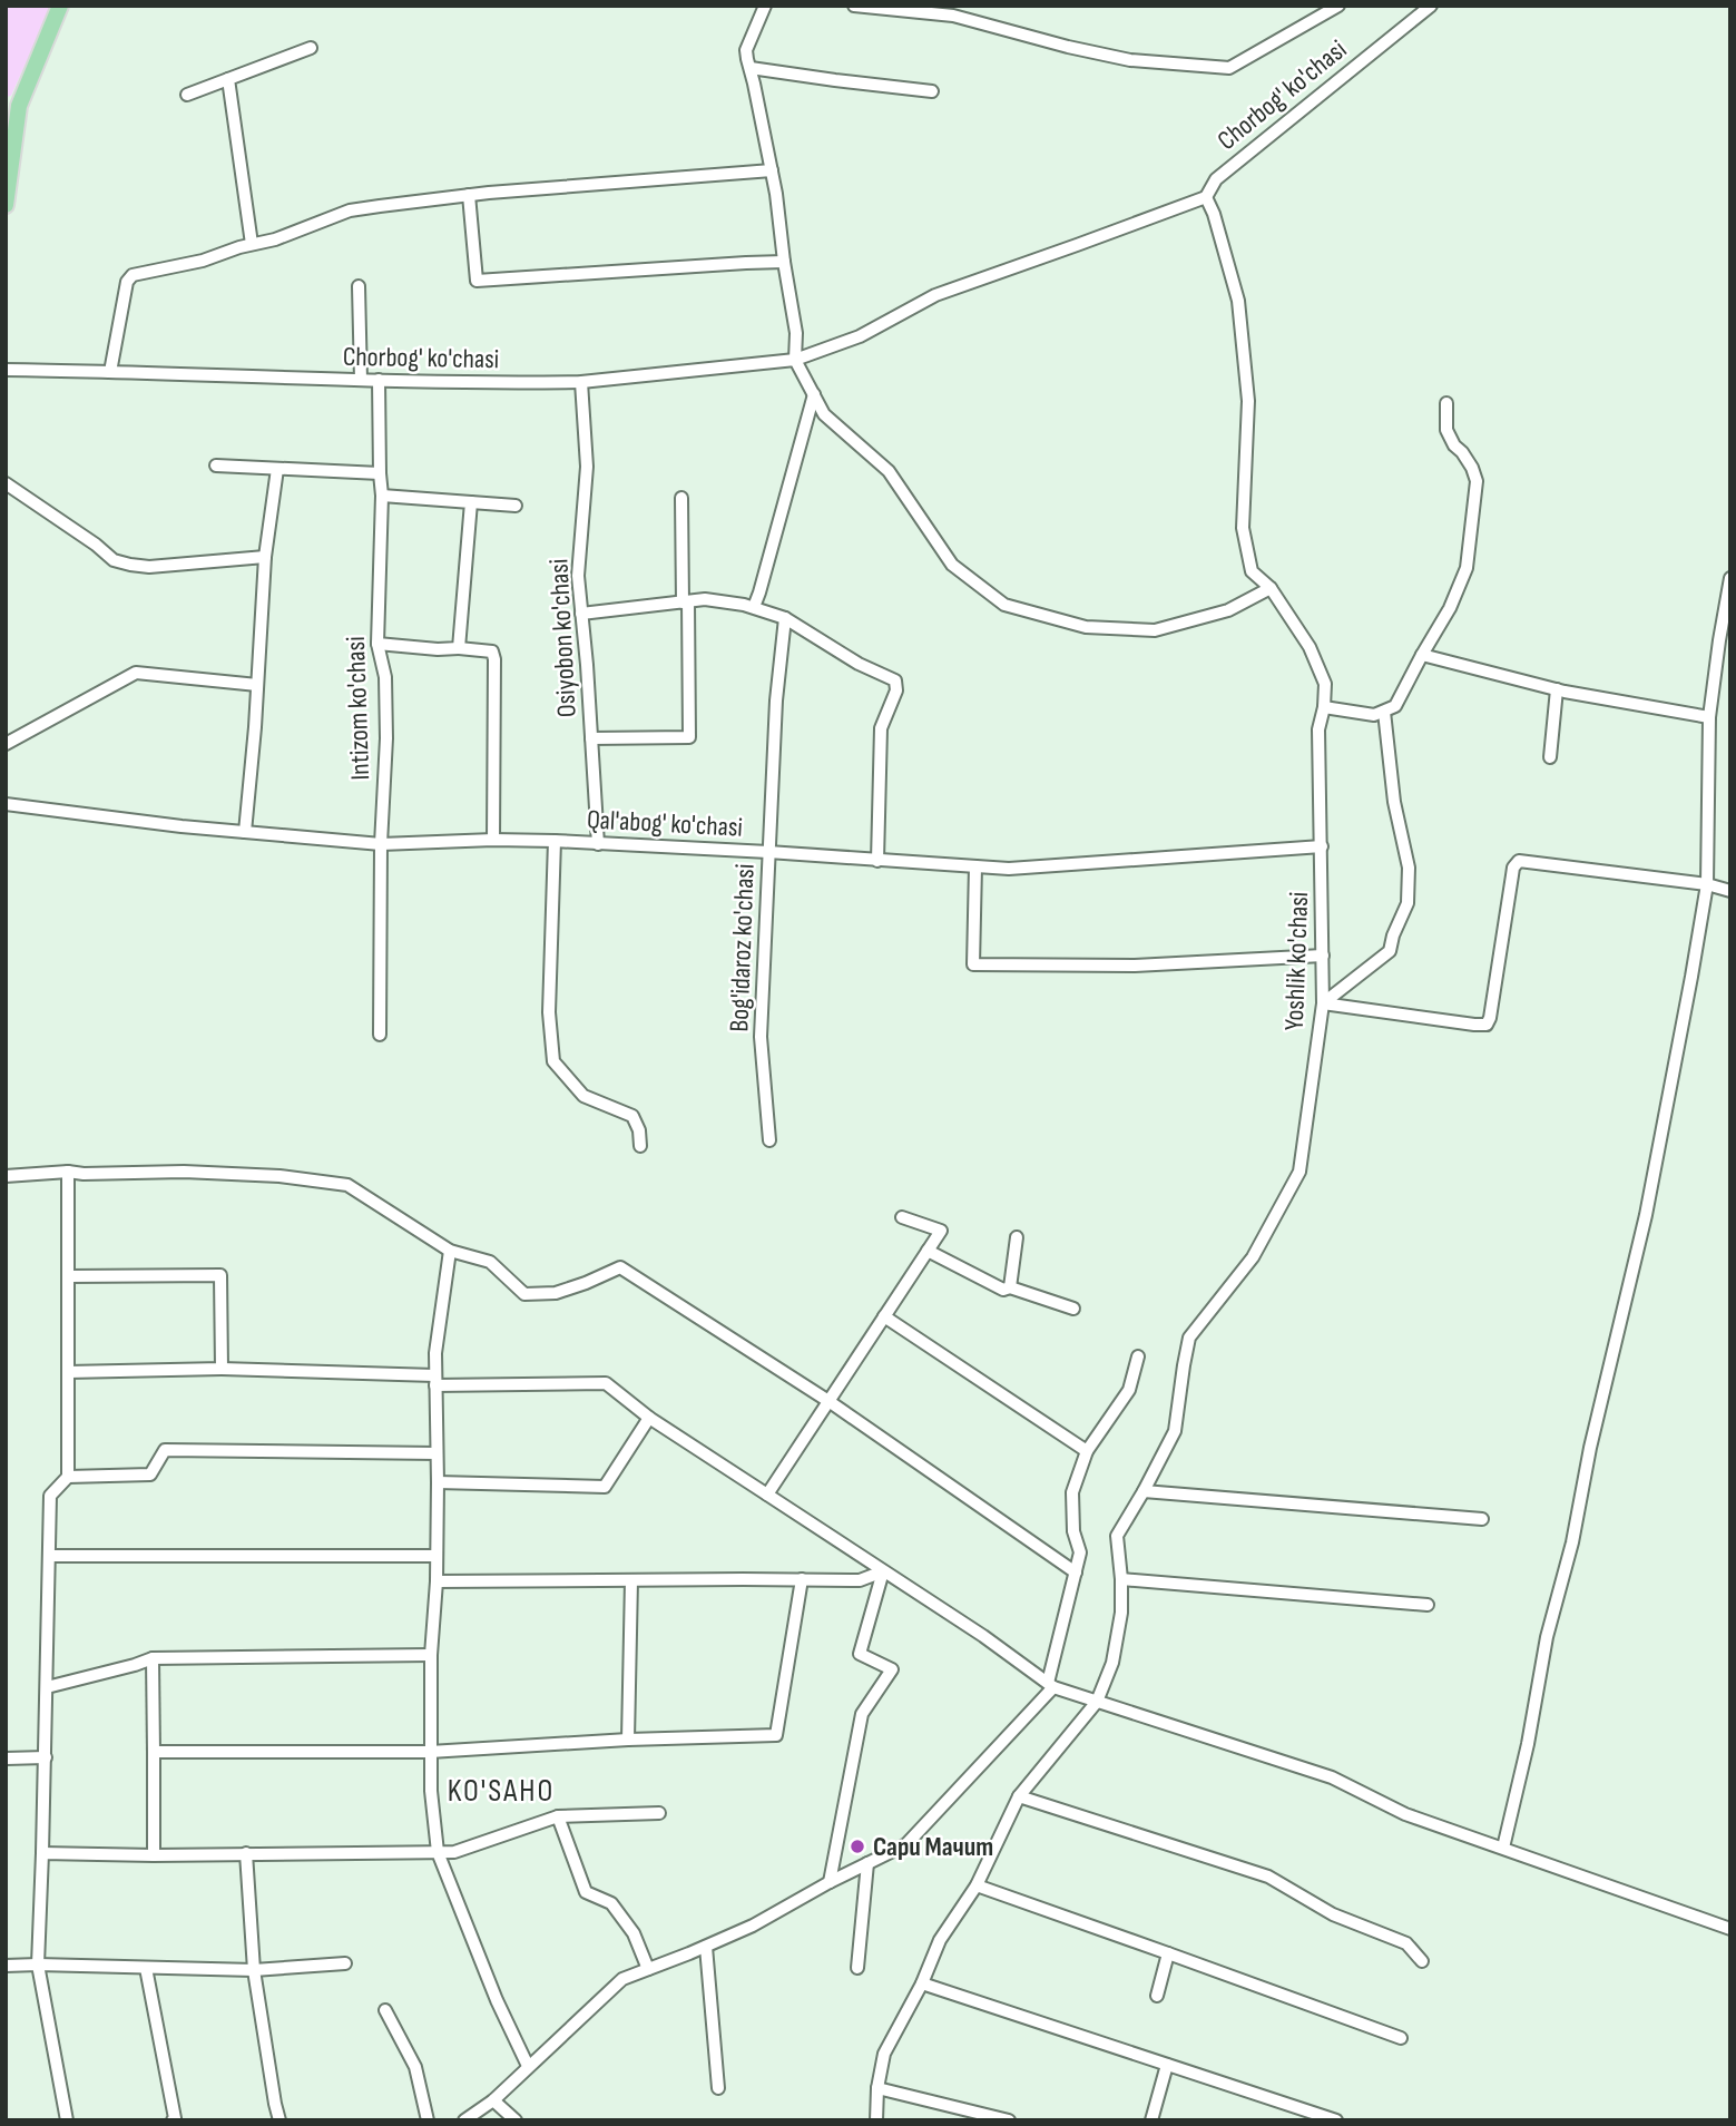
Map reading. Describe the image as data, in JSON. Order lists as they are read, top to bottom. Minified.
{"streets":{"street":["Chorbog' ko'chasi","Сhorbog' ko'chasi","Osiyobon ko'chasi","Intizom ko'chasi","Qal'abog' ko'chasi","Bog'idaroz ko'chasi","Yoshlik ko'chasi"]},"crossings":[["Chorbog' ko'chasi","Сhorbog' ko'chasi"],["Chorbog' ko'chasi","Yoshlik ko'chasi"],["Сhorbog' ko'chasi","Osiyobon ko'chasi"],["Сhorbog' ko'chasi","Intizom ko'chasi"],["Сhorbog' ko'chasi","Yoshlik ko'chasi"],["Osiyobon ko'chasi","Qal'abog' ko'chasi"],["Intizom ko'chasi","Qal'abog' ko'chasi"],["Qal'abog' ko'chasi","Bog'idaroz ko'chasi"],["Qal'abog' ko'chasi","Yoshlik ko'chasi"]],"districts":["KO'SAHO"],"places":["Сари Мачит"]}
